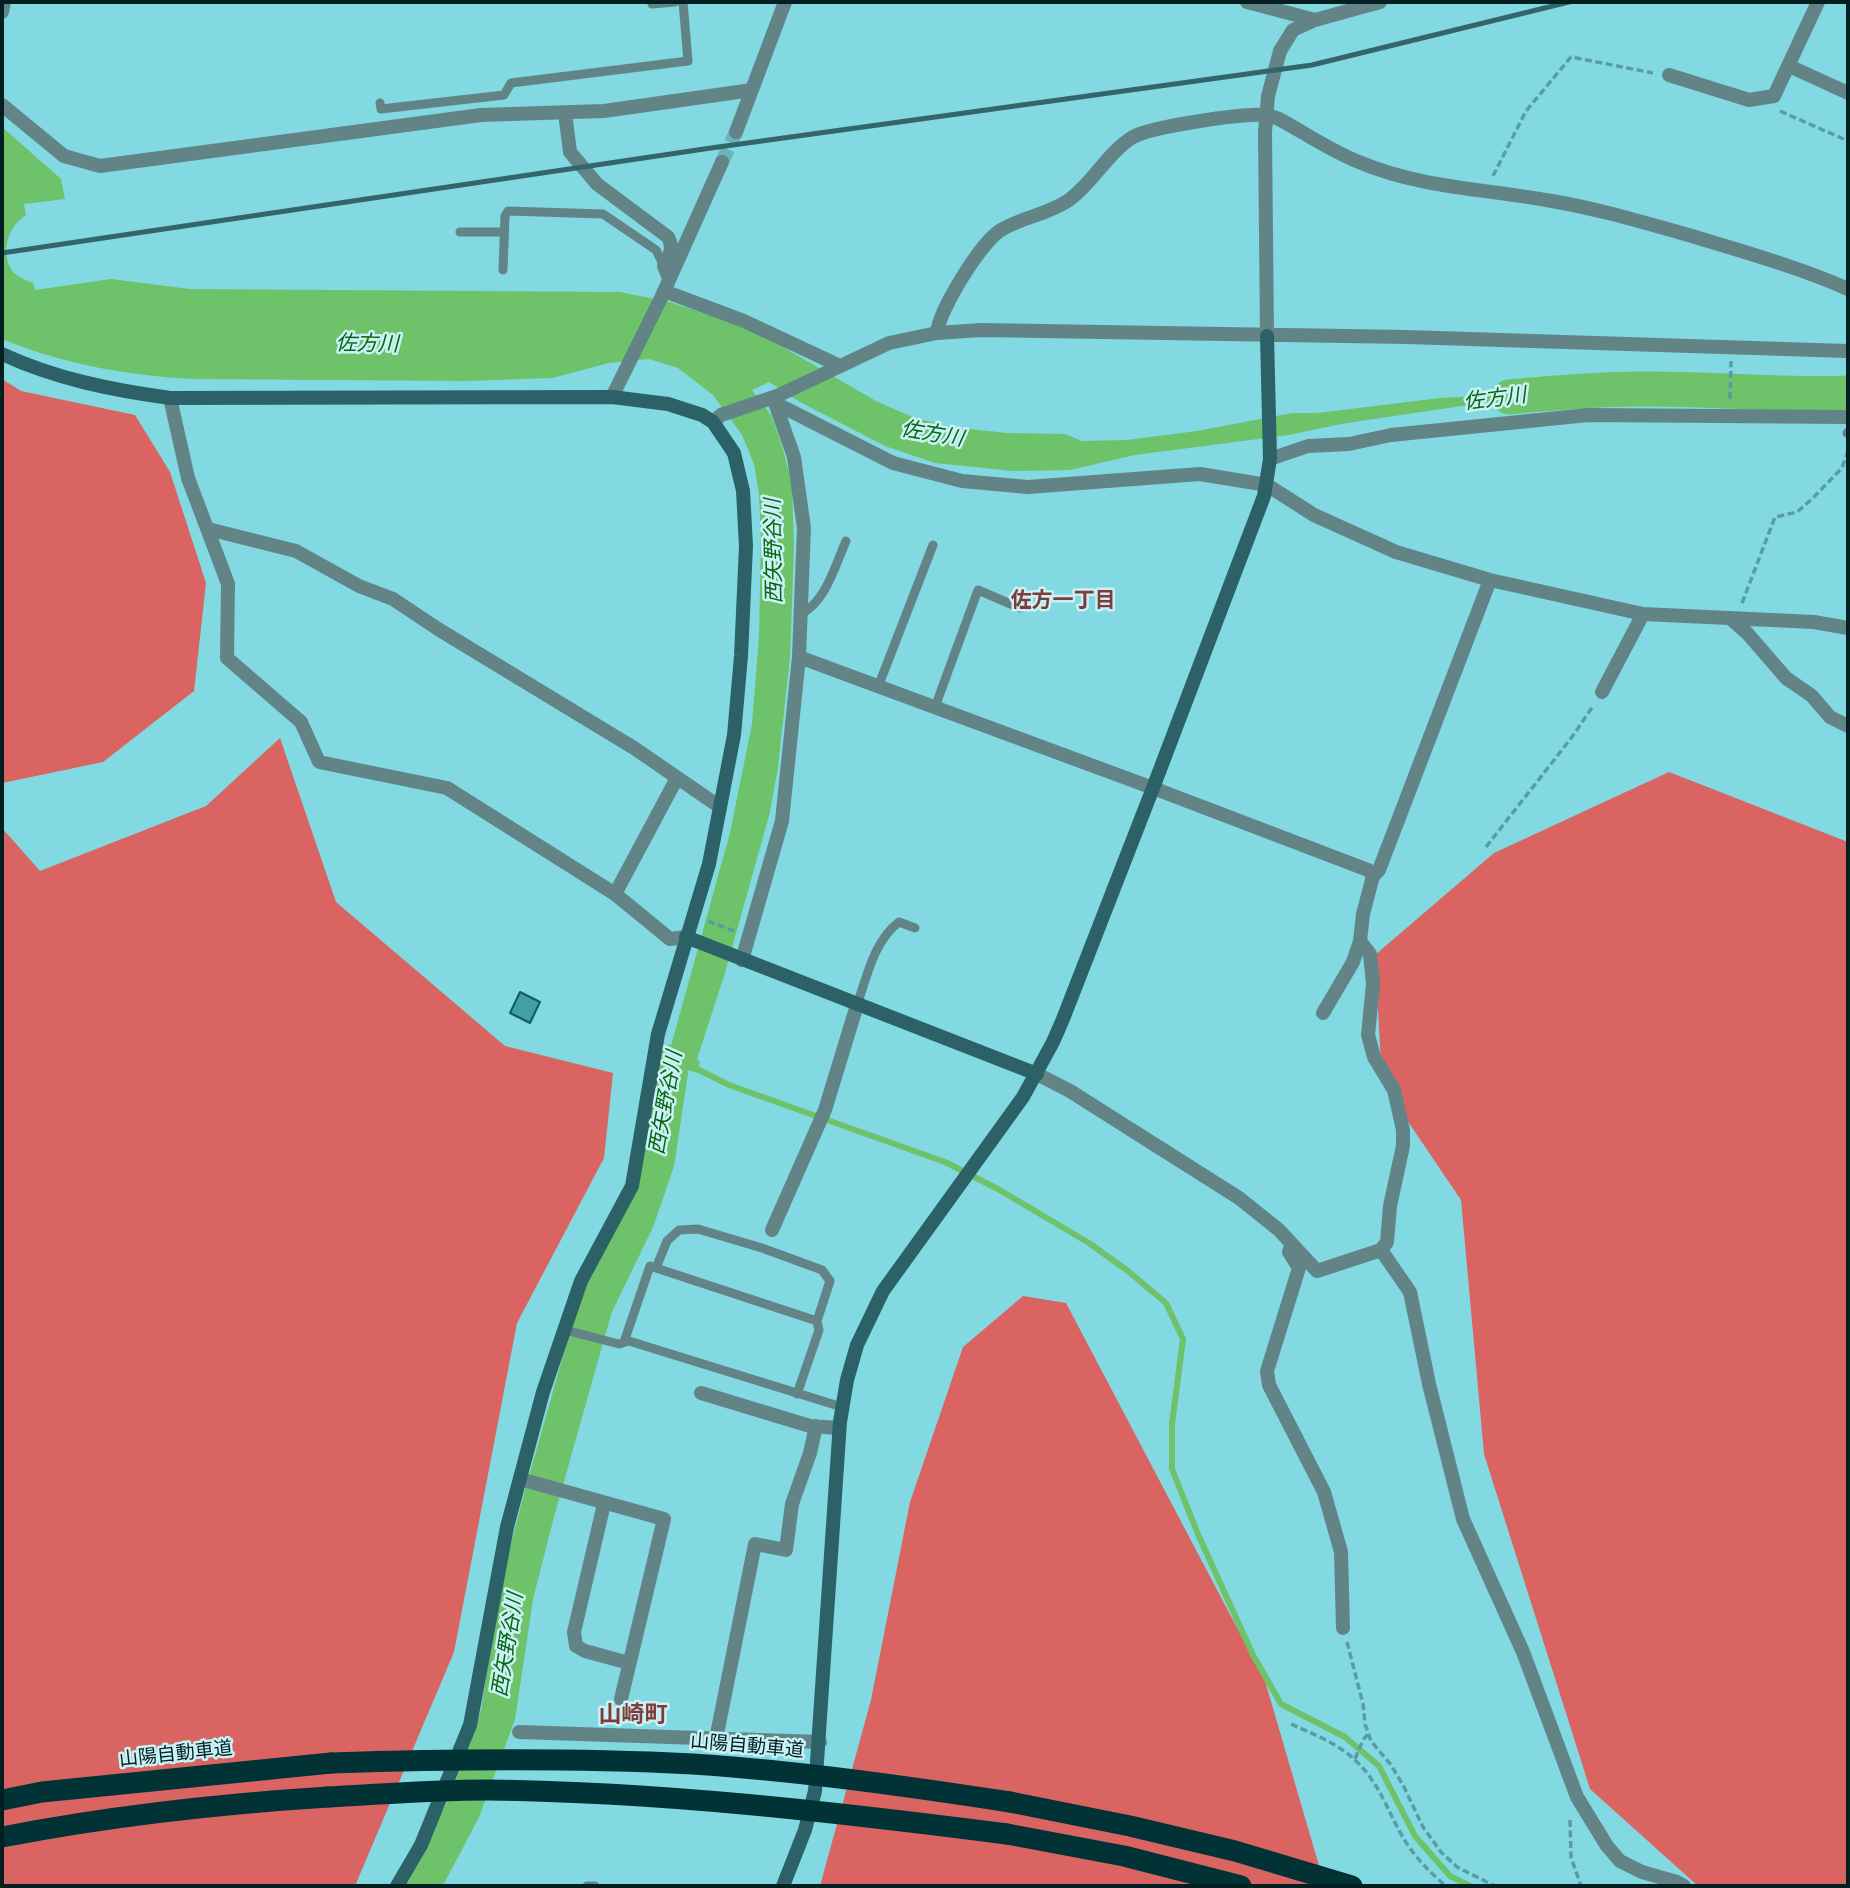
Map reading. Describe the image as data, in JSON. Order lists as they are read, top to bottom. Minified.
{"streets":{"highway":["山陽自動車道"]},"districts":["佐方一丁目","山崎町"],"water":["佐方川","西矢野谷川"]}
